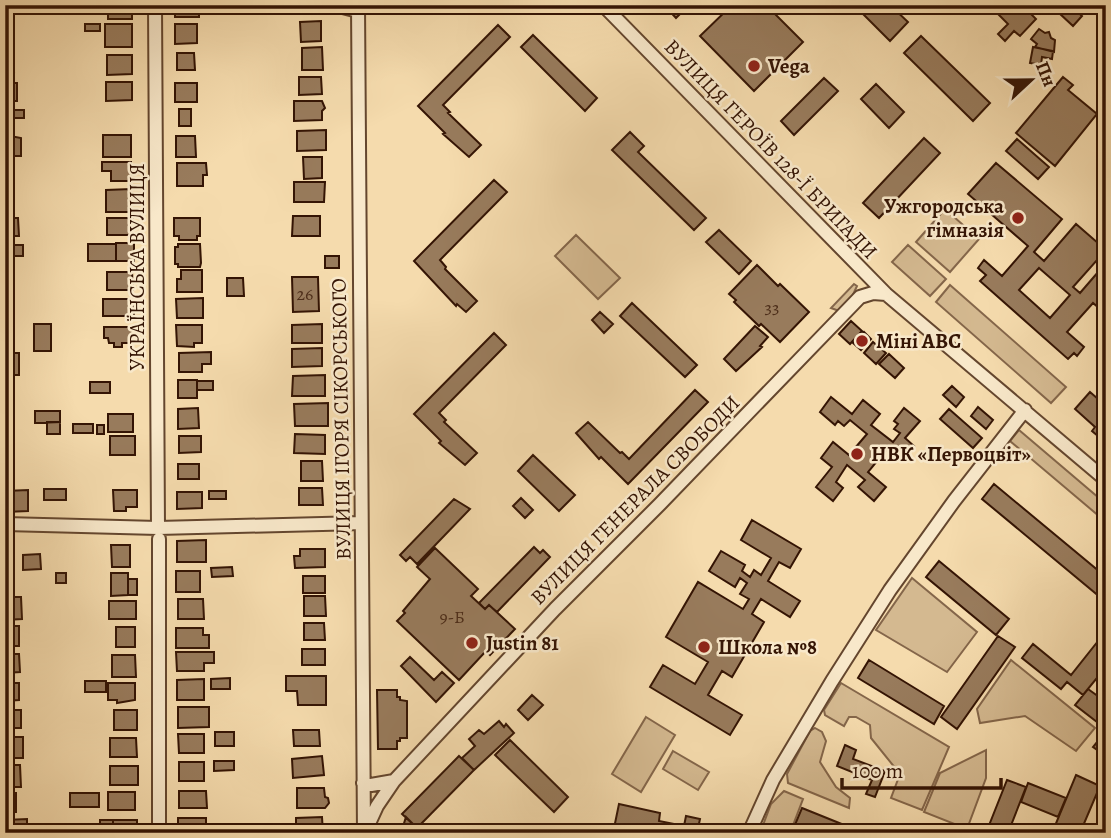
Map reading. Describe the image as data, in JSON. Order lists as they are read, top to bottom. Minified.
{"streets":{"street":["ВУЛИЦЯ ГЕРОЇВ 128-Ї БРИГАДИ","УКРАЇНСЬКА ВУЛИЦЯ","ВУЛИЦЯ ІГОРЯ СІКОРСЬКОГО","ВУЛИЦЯ ГЕНЕРАЛА СВОБОДИ"]},"crossings":[["ВУЛИЦЯ ІГОРЯ СІКОРСЬКОГО","ВУЛИЦЯ ГЕНЕРАЛА СВОБОДИ"]],"places":["Vega","Ужгородська гімназія","Міні ABC","НВК «Первоцвіт»","Justin 81","Школа №8"],"house_numbers":["26","33","9-Б"],"scale_bar":"100 m","north":"right"}
